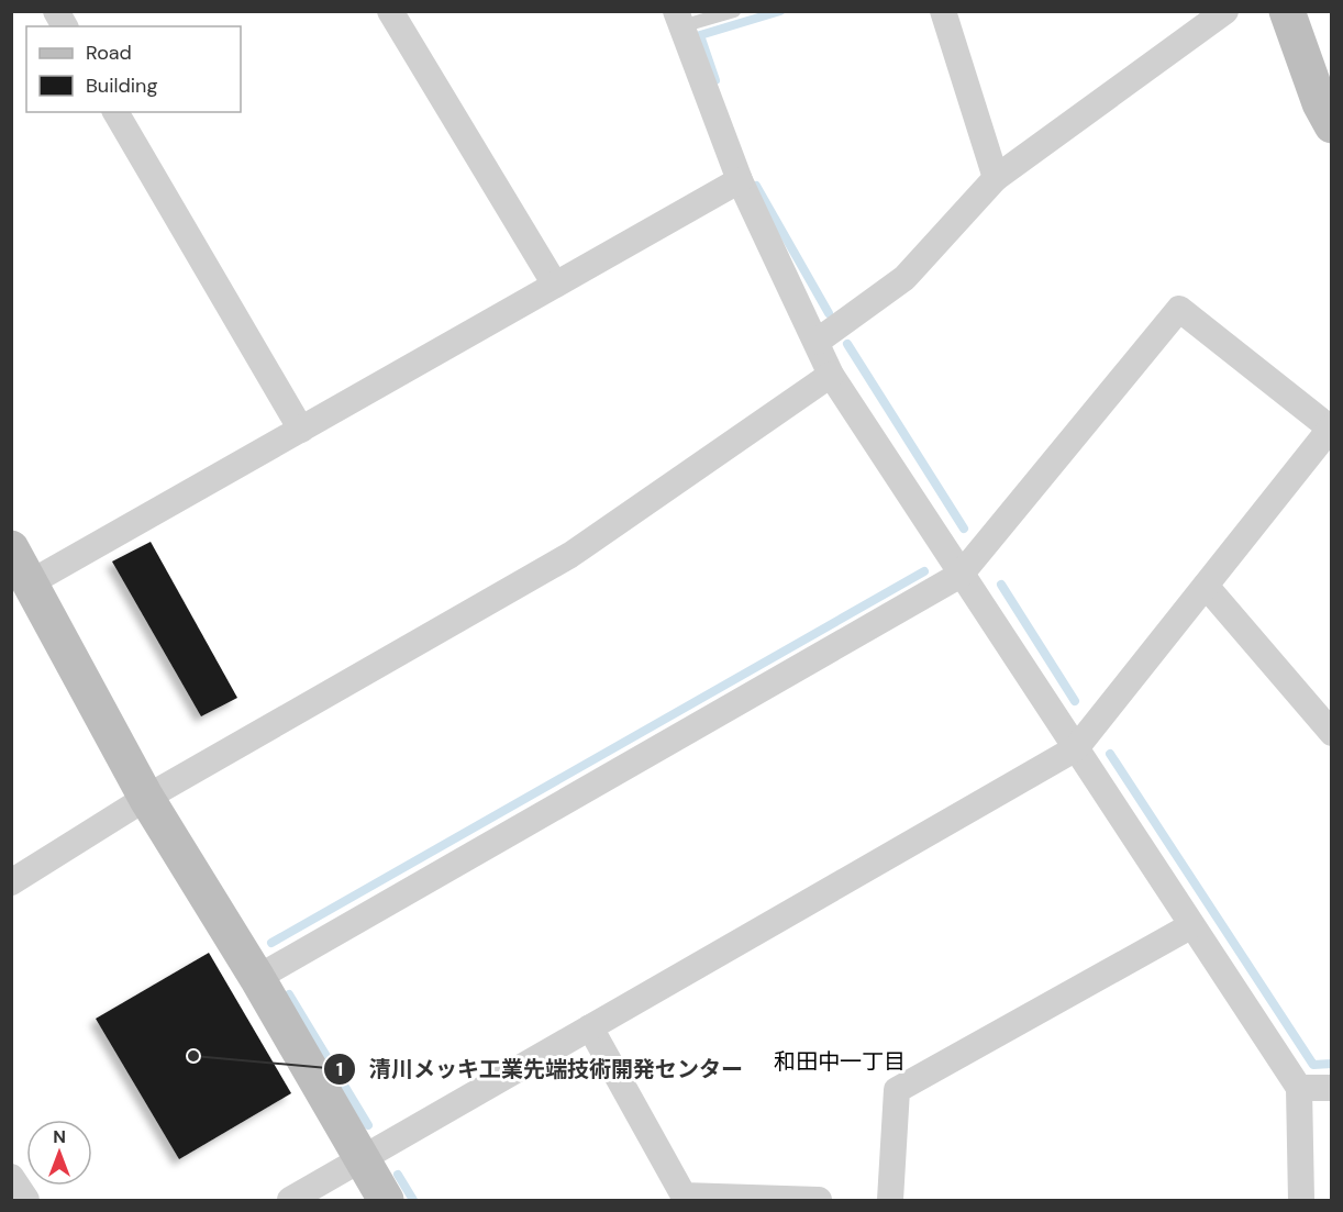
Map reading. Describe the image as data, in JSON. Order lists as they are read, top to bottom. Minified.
{"districts":["和田中一丁目"],"places":["清川メッキ工業先端技術開発センター"],"legend":["Road","Building"],"north":"top"}
